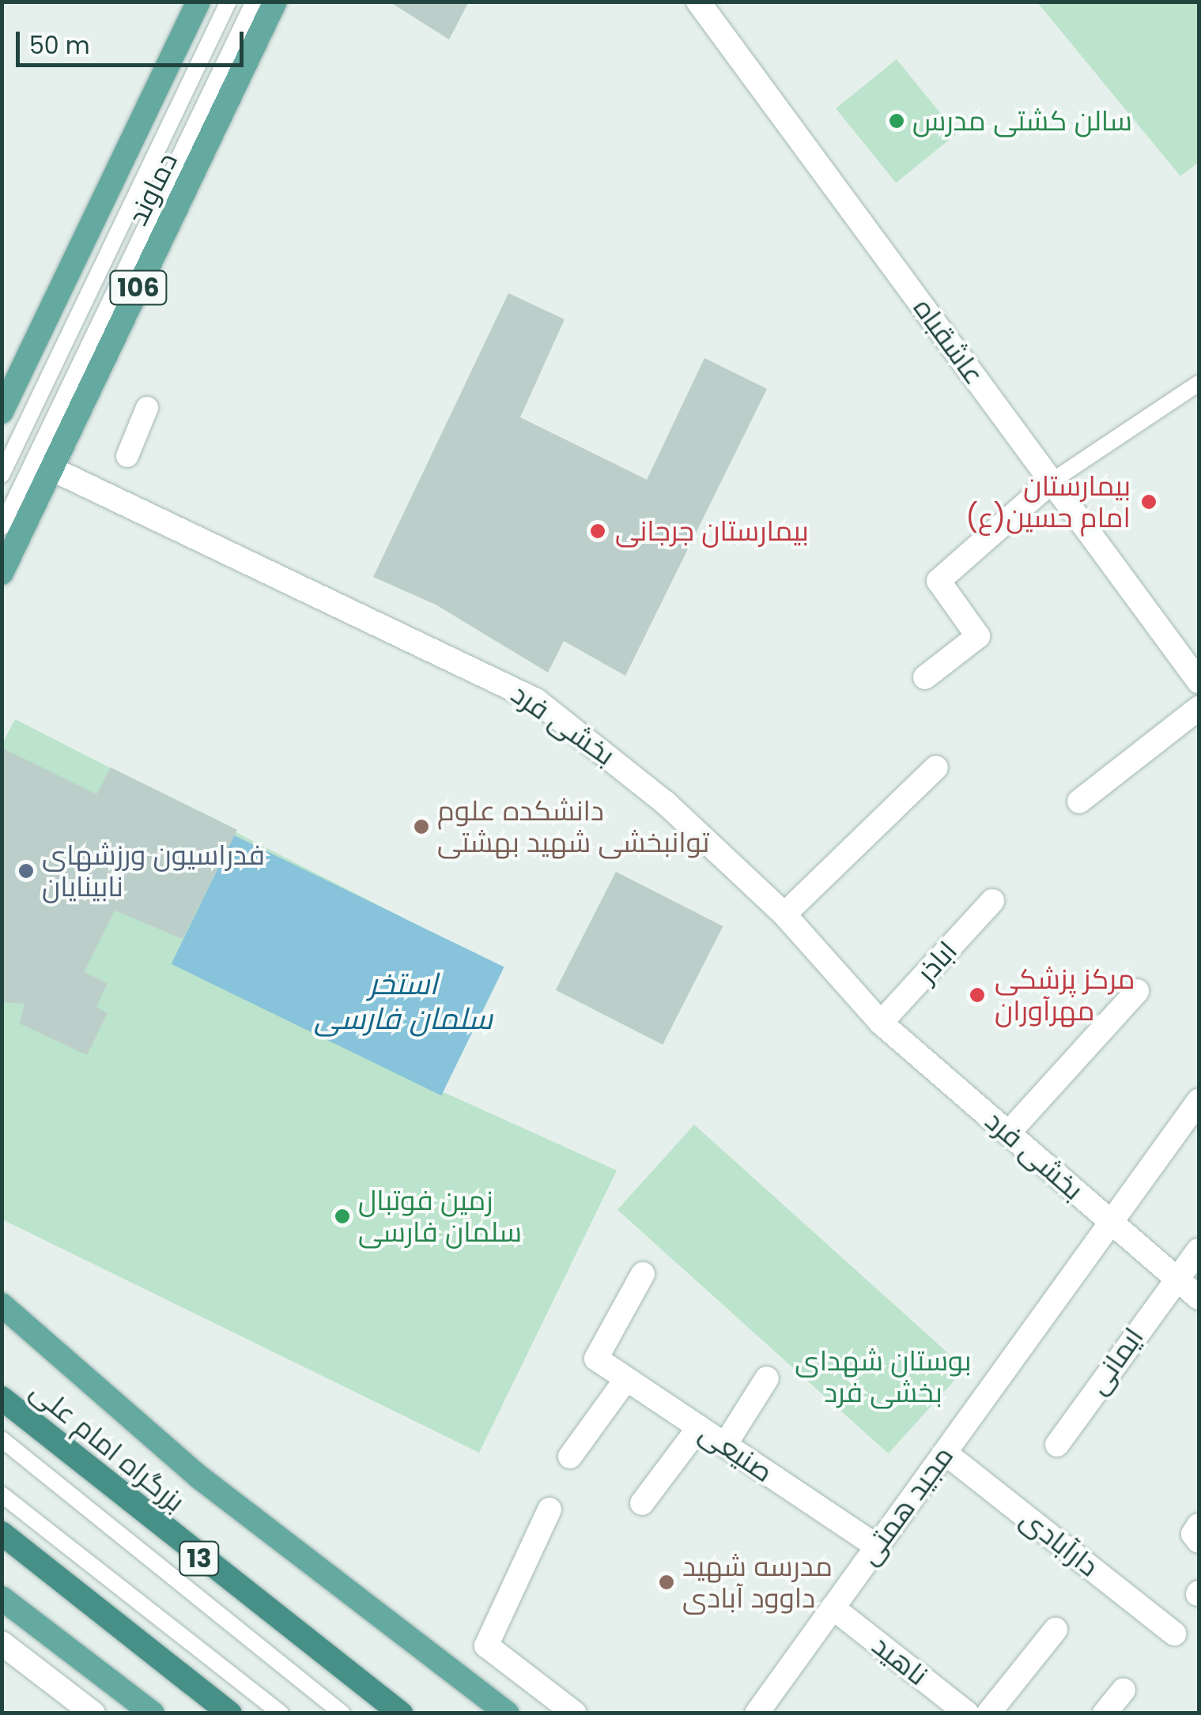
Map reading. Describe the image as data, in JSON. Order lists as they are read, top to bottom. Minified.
{"streets":{"highway":["بزرگراه امام علی","13"],"main road":["دماوند","106"],"street":["عاشقباه","بخشی فرد","اباذر","ایمانی","صنیعی","مجید همتی","دارآبادی","ناهید"]},"crossings":[["دماوند","بخشی فرد"],["بخشی فرد","اباذر"],["بخشی فرد","ایمانی"],["بخشی فرد","مجید همتی"],["صنیعی","مجید همتی"],["مجید همتی","دارآبادی"],["مجید همتی","ناهید"]],"water":["استخر سلمان فارسی"],"parks":["بوستان شهدای بخشی فرد"],"places":["سالن کشتی مدرس","بیمارستان امام حسین(ع)","بیمارستان جرجانی","دانشکده علوم توانبخشی شهید بهشتی","فدراسیون ورزشهای نابینایان","مرکز پزشکی مهرآوران","زمین فوتبال سلمان فارسی","مدرسه شهید داوود آبادی"],"scale_bar":"50 m"}
